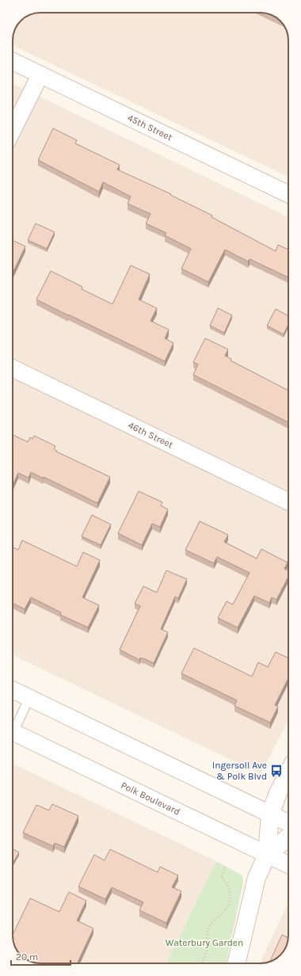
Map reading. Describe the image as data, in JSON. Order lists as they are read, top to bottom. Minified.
{"streets":{"street":["45th Street","46th Street","Polk Boulevard"]},"parks":["Waterbury Garden"],"places":{"bus stop":["Ingersoll Ave & Polk Blvd"]},"scale_bar":"20 m"}
